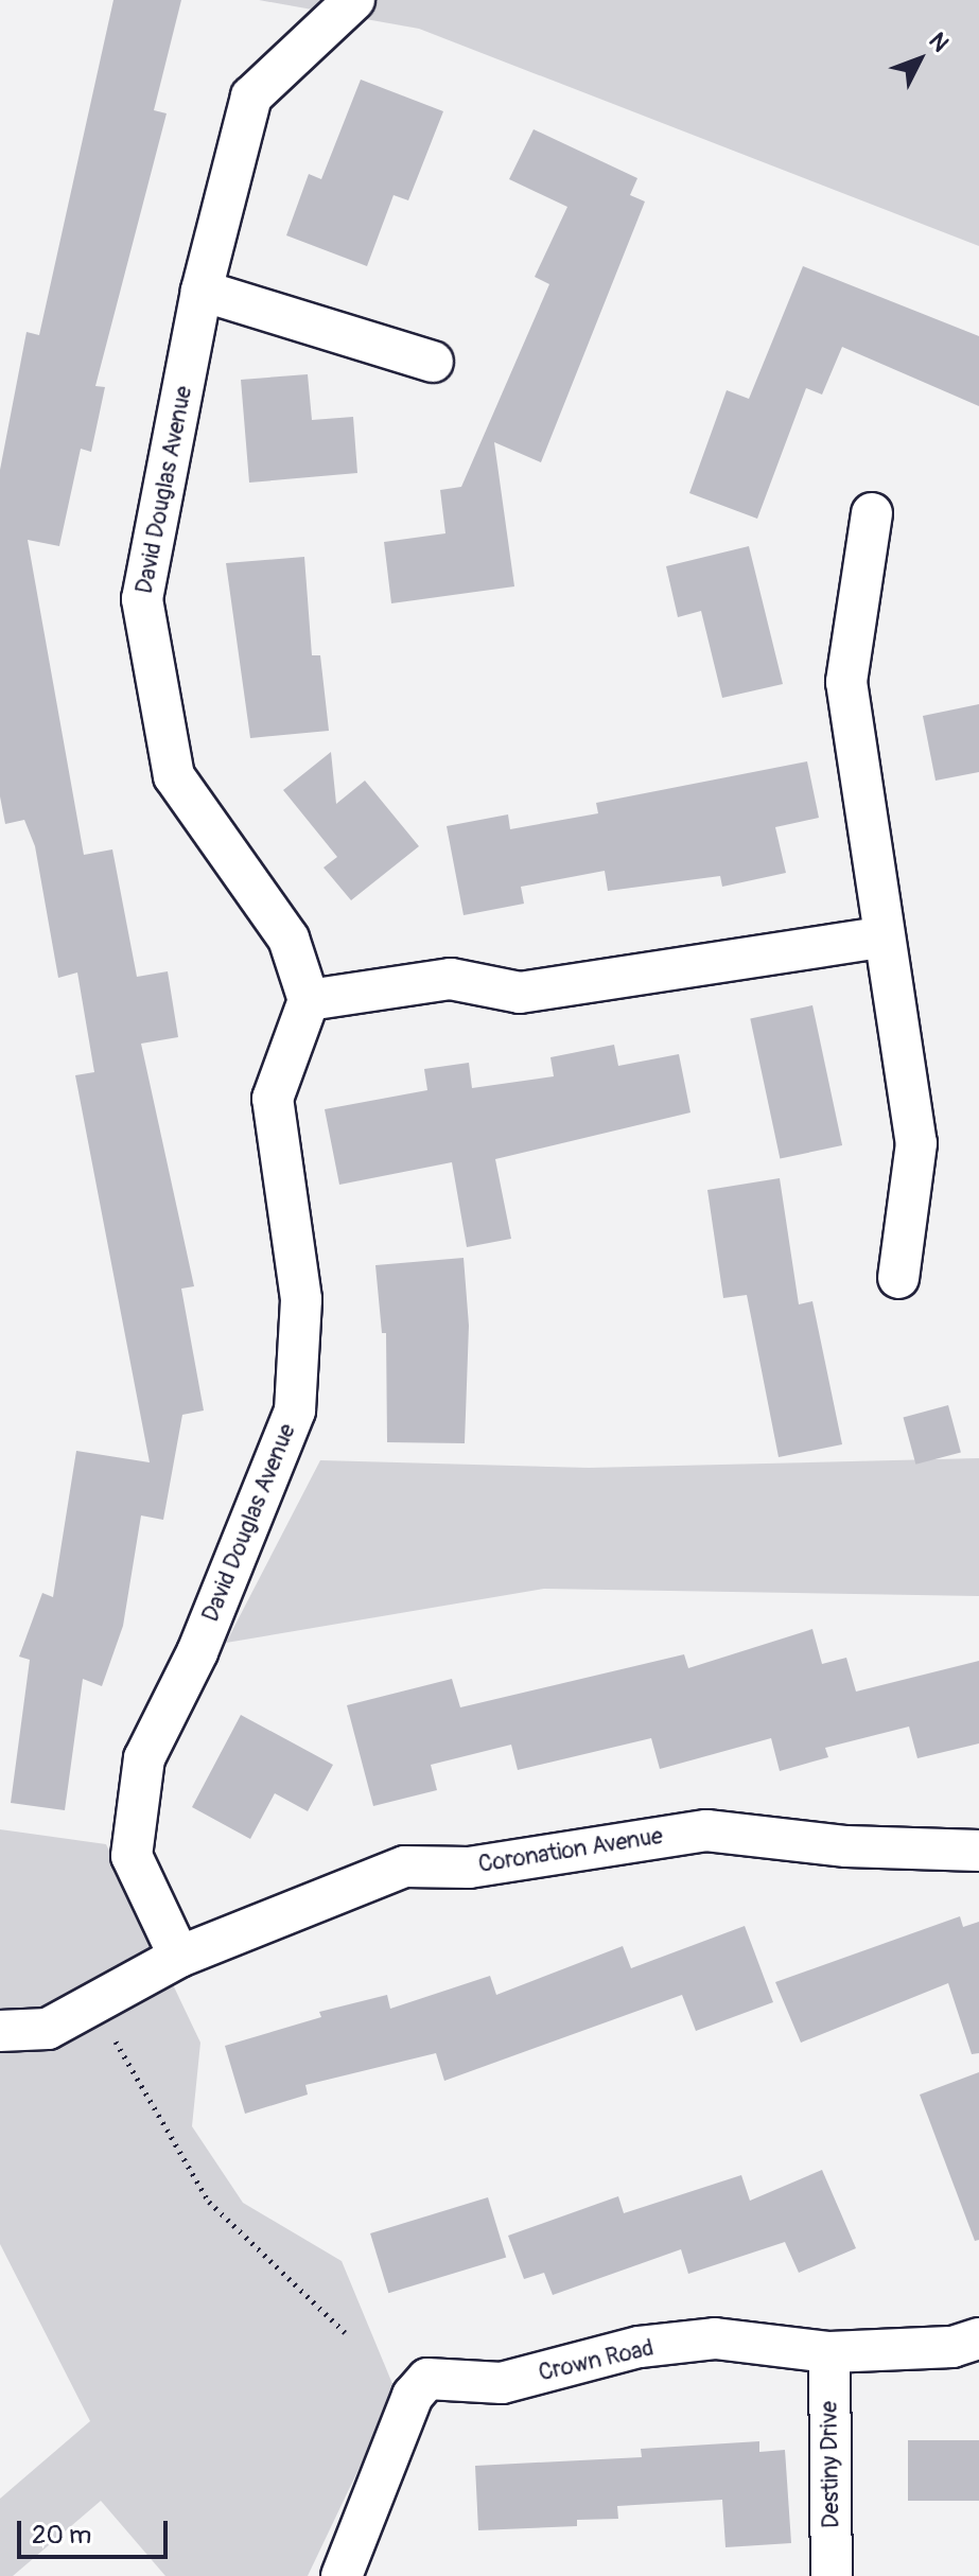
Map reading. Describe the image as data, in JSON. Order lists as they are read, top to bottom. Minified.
{"streets":{"street":["David Douglas Avenue","Coronation Avenue","Crown Road","Destiny Drive"]},"crossings":[["David Douglas Avenue","Coronation Avenue"],["Crown Road","Destiny Drive"]],"scale_bar":"20 m","north":"top right"}
